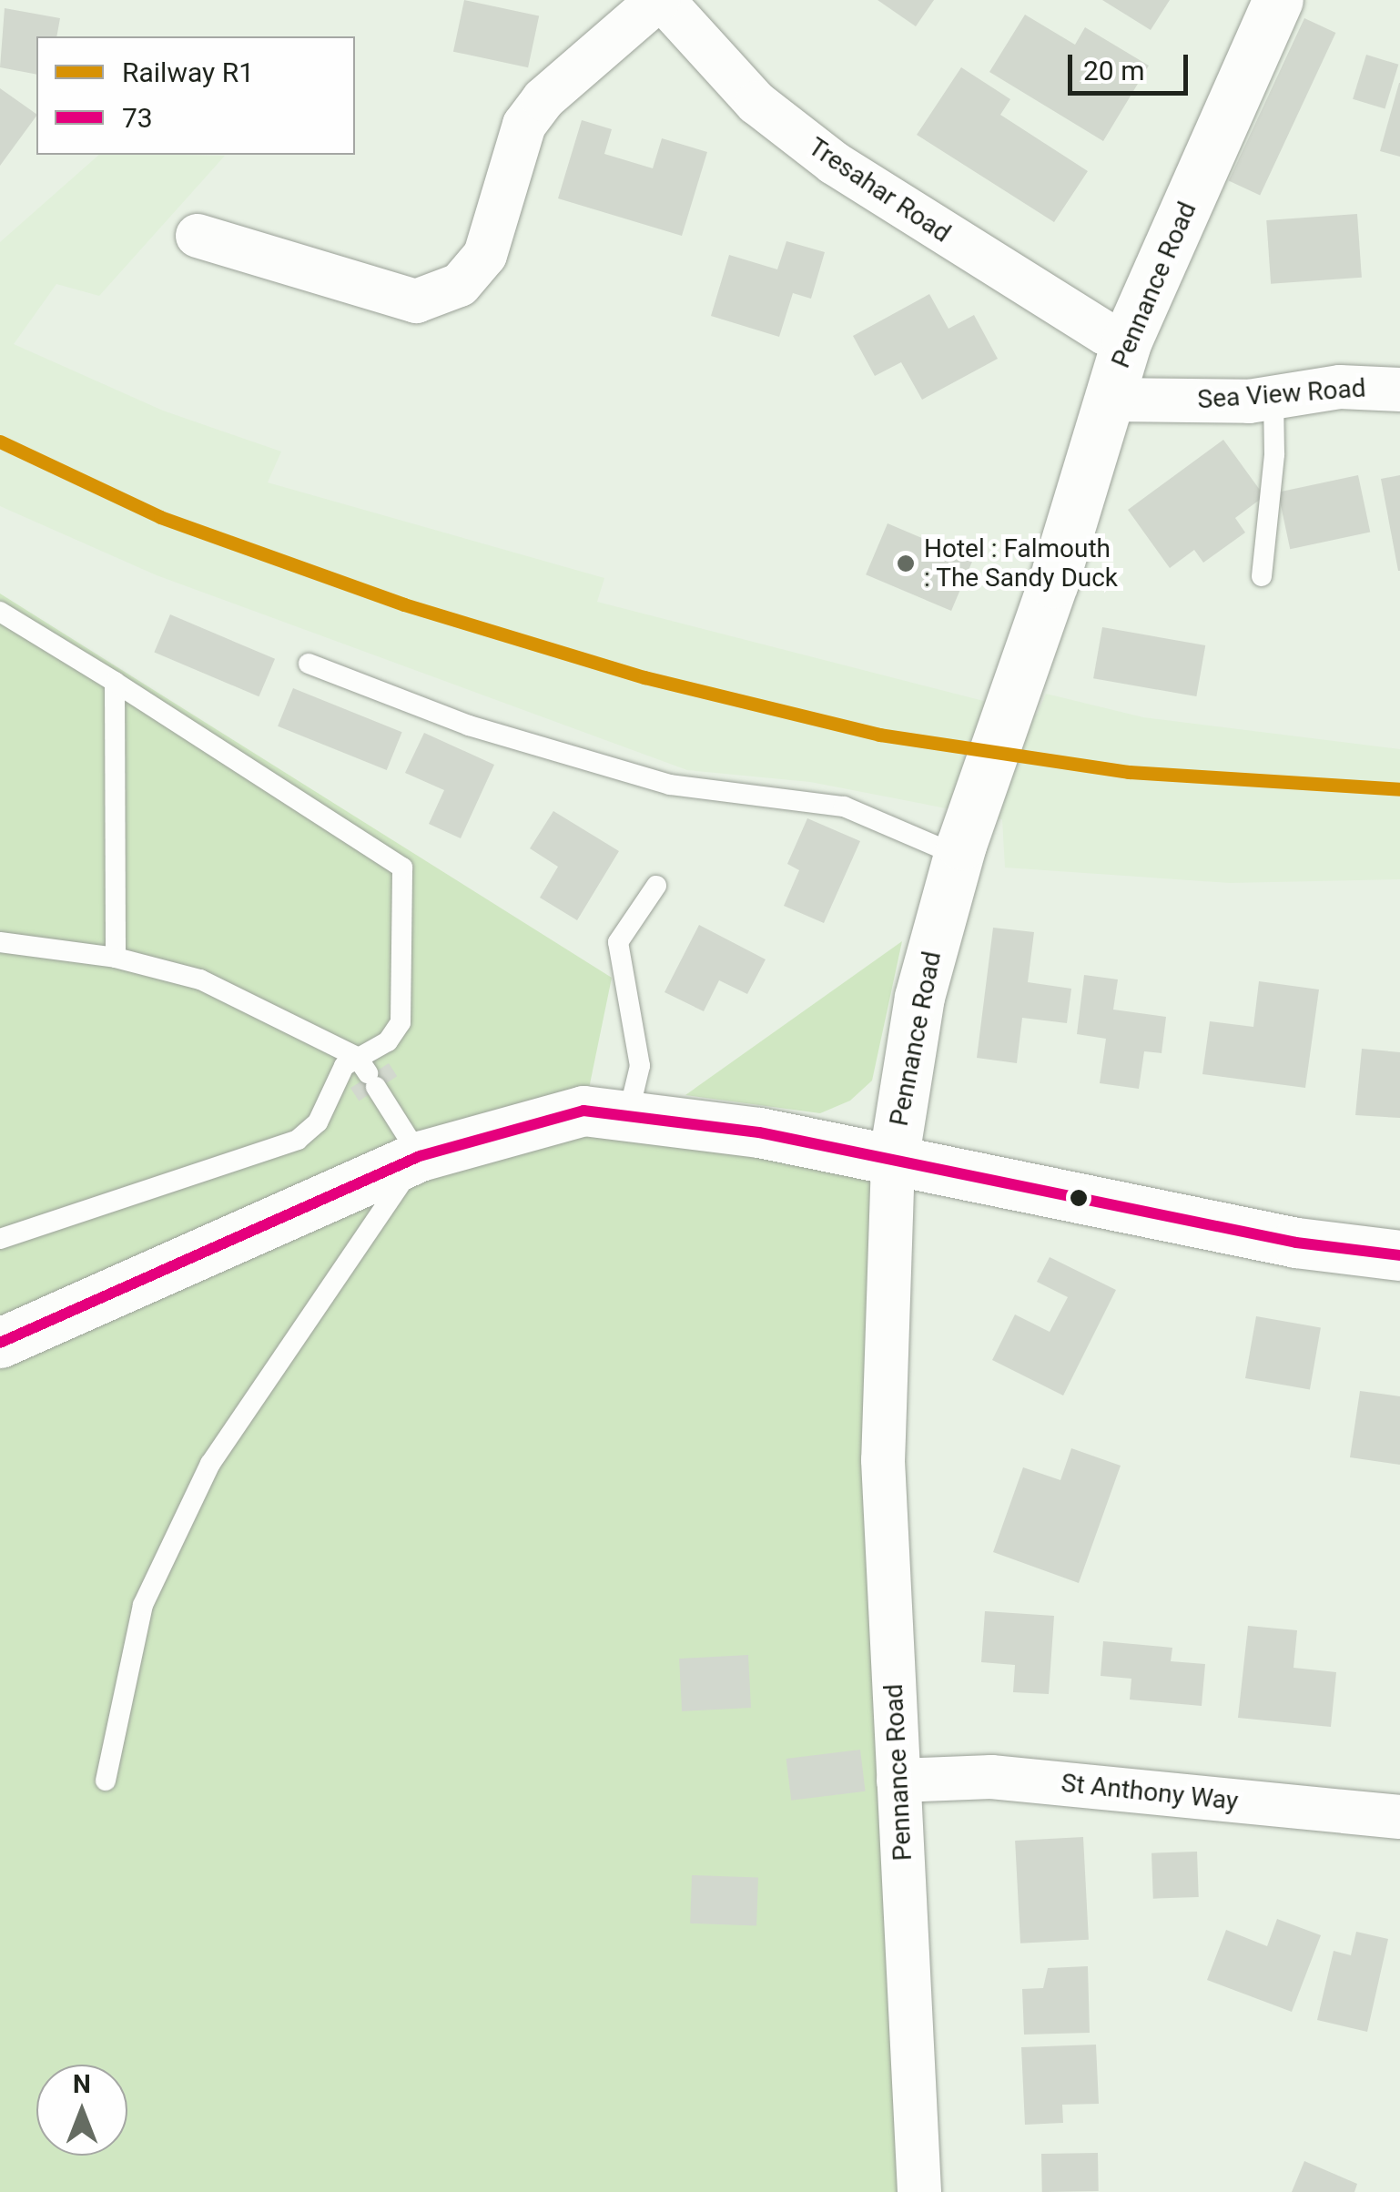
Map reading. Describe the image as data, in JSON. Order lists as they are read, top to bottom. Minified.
{"streets":{"street":["Tresahar Road","Pennance Road","Sea View Road","St Anthony Way"]},"crossings":[["Tresahar Road","Pennance Road"],["Pennance Road","Sea View Road"],["Pennance Road","St Anthony Way"]],"places":["Hotel : Falmouth : The Sandy Duck"],"lines":["rail line R1","transit line 73"],"legend":["Railway R1","73"],"scale_bar":"20 m","north":"top"}
